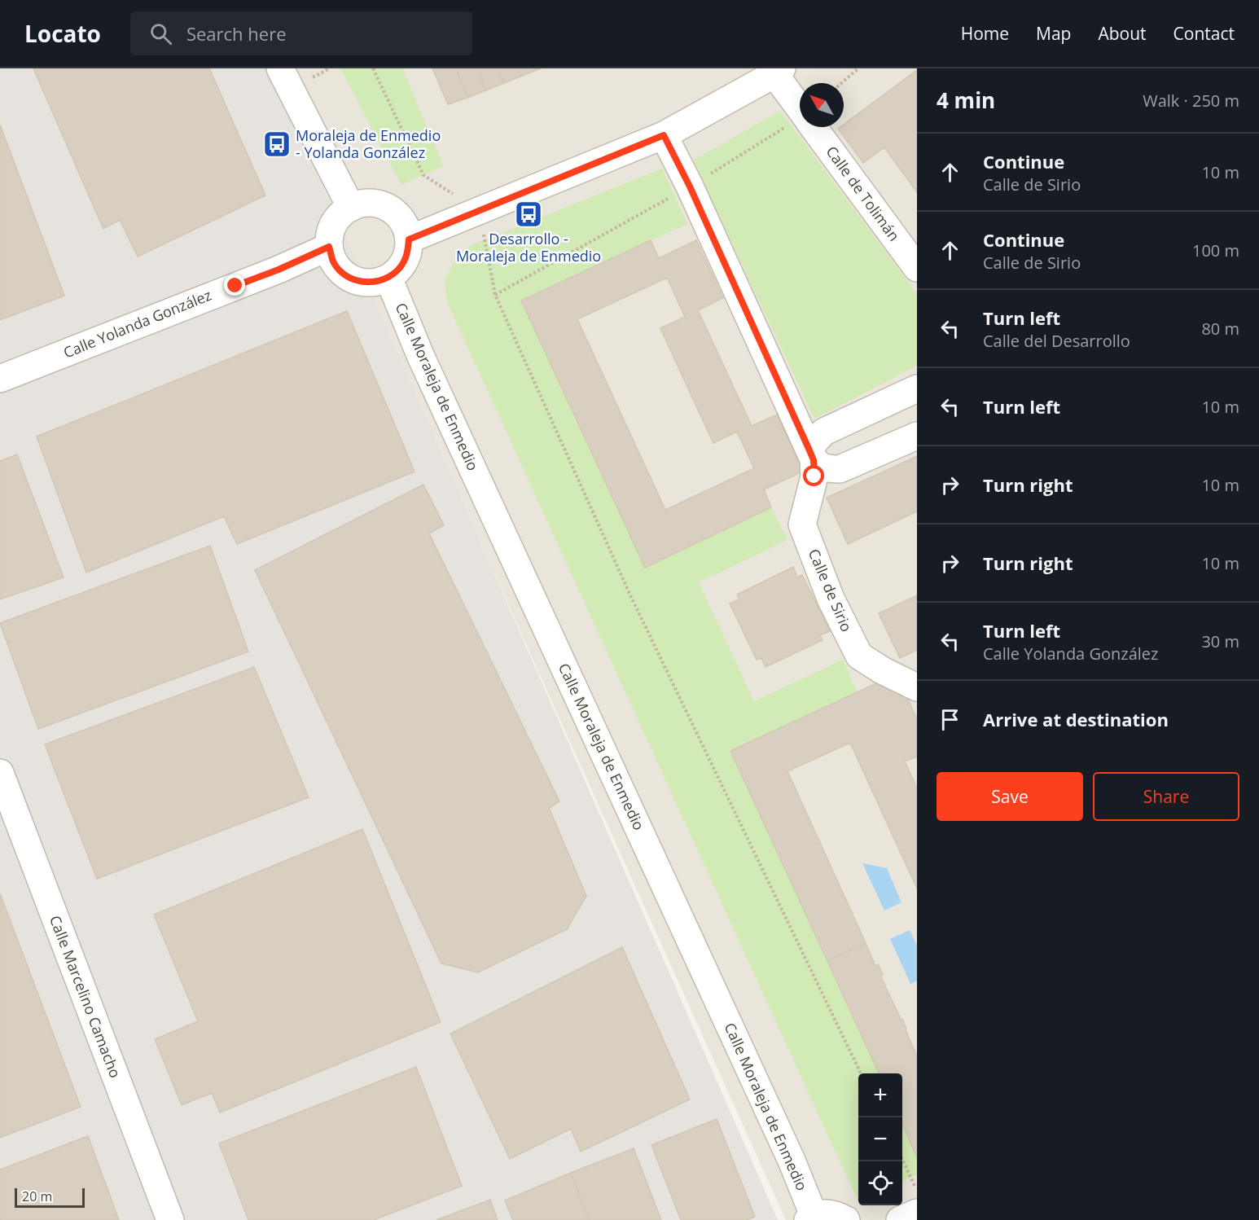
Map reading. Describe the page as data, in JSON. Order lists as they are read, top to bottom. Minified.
{"streets":{"street":["Calle de Tolimán","Calle Yolanda González","Calle Moraleja de Enmedio","Calle de Sirio","Calle Marcelino Camacho"]},"crossings":[["Calle Yolanda González","Calle Moraleja de Enmedio"]],"places":{"bus stop":["Moraleja de Enmedio - Yolanda González","Desarrollo - Moraleja de Enmedio"]},"scale_bar":"20 m","north":"top left","page":{"header":"Locato","search":"Search here","nav":["Home","Map","About","Contact"],"heading":["4 min","Walk · 250 m"],"list":[["Continue","Calle de Sirio","10 m"],["Continue","Calle de Sirio","100 m"],["Turn left","Calle del Desarrollo","80 m"],["Turn left","10 m"],["Turn right","10 m"],["Turn right","10 m"],["Turn left","Calle Yolanda González","30 m"],"Arrive at destination"],"buttons":["Save","Share"],"map_buttons":["+","−"],"scale":"20 m"}}
